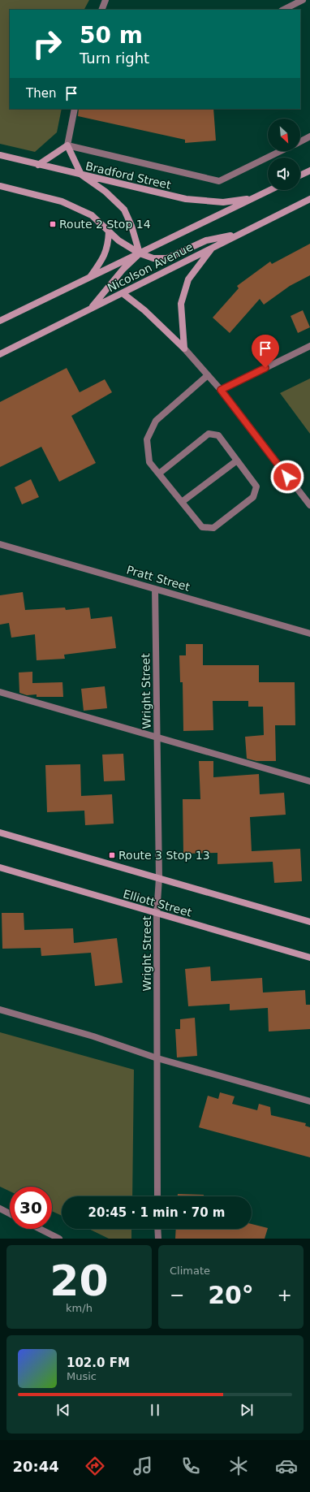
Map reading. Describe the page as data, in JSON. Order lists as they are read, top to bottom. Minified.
{"streets":{"main road":["Bradford Street","Nicolson Avenue","Elliott Street"],"street":["Pratt Street","Wright Street"]},"crossings":[["Bradford Street","Nicolson Avenue"],["Pratt Street","Wright Street"],["Wright Street","Elliott Street"]],"places":{"transit":["Route 2 Stop 14","Route 3 Stop 13"]},"north":"bottom right","page":{"turn":["50 m","Turn right"],"then":"Then","limit":"30","trip":"20:45 · 1 min · 70 m","tile":[["20","km/h"],"Climate"],"heat":["−","20°","+"],"song":["102.0 FM","Music"],"tabs":"20:44"}}
